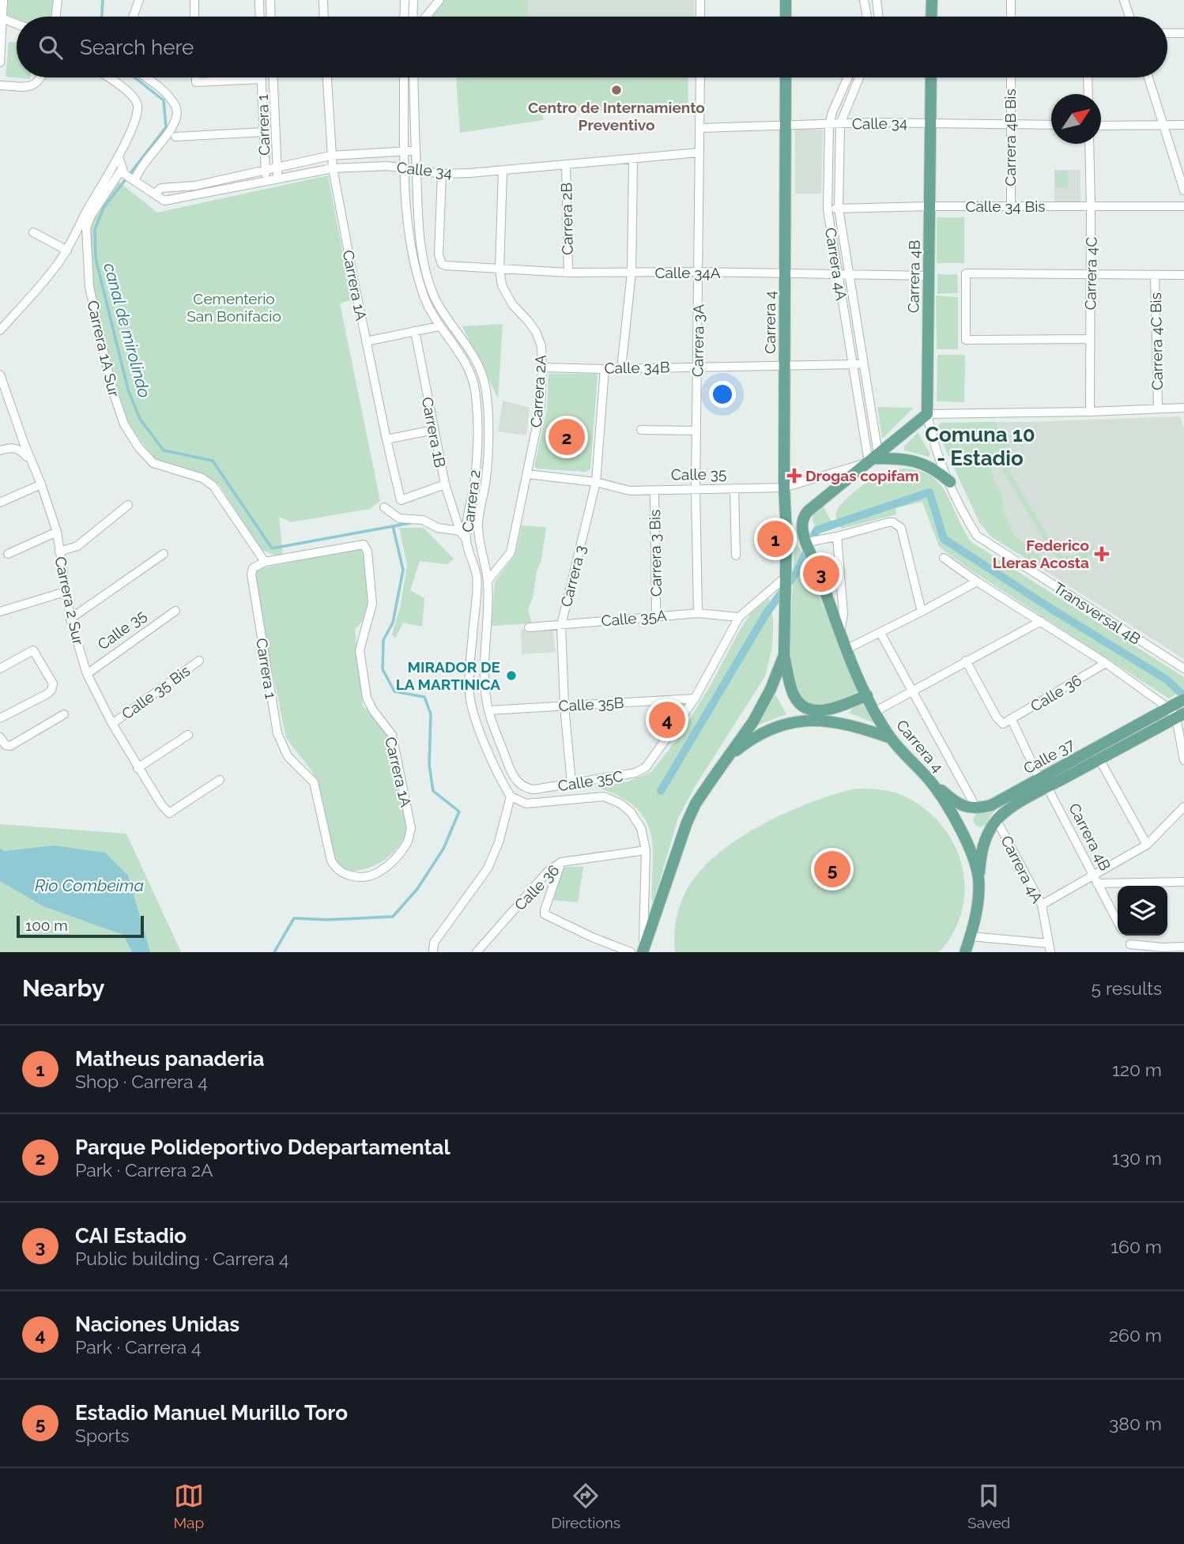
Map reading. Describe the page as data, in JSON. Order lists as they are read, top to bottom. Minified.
{"streets":{"main road":["Carrera 4B","Carrera 4","Calle 35","Calle 37"],"street":["Calle 34","Carrera 1","Carrera 4B Bis","Calle 34 Bis","Carrera 2B","Carrera 4A","Calle 34A","Carrera 4C","Carrera 1A","Carrera 3A","Carrera 4C Bis","Carrera 1A Sur","Calle 34B","Carrera 2A","Carrera 1B","Carrera 2","Carrera 3 Bis","Carrera 3","Carrera 2 Sur","Transversal 4B","Calle 35A","Calle 35 Bis","Calle 36","Calle 35B","Calle 35C"]},"crossings":[["Calle 34","Carrera 1"],["Calle 34","Carrera 4B Bis"],["Calle 34","Carrera 2B"],["Calle 34","Carrera 4A"],["Calle 34","Calle 34A"],["Calle 34","Carrera 4B"],["Calle 34","Carrera 1A"],["Calle 34","Carrera 4"],["Calle 34","Carrera 3A"],["Calle 34","Carrera 1A Sur"],["Calle 34","Carrera 2A"],["Calle 34","Carrera 2"],["Carrera 1","Carrera 1A"],["Carrera 1","Carrera 1A Sur"],["Carrera 4B Bis","Calle 34 Bis"],["Calle 34 Bis","Carrera 4A"],["Calle 34 Bis","Carrera 4C"],["Calle 34 Bis","Carrera 4B"],["Carrera 2B","Calle 34A"],["Carrera 4A","Calle 34A"],["Carrera 4A","Calle 34B"],["Carrera 4A","Calle 35"],["Carrera 4A","Calle 37"],["Calle 34A","Carrera 4B"],["Calle 34A","Carrera 4"],["Calle 34A","Carrera 3A"],["Calle 34A","Carrera 2A"],["Carrera 4B","Calle 35"],["Carrera 4B","Transversal 4B"],["Carrera 4B","Calle 36"],["Carrera 4B","Calle 37"],["Carrera 1A","Carrera 1A Sur"],["Carrera 1A","Carrera 1B"],["Carrera 4","Calle 34B"],["Carrera 4","Calle 35"],["Carrera 4","Calle 36"],["Carrera 4","Calle 37"],["Carrera 4","Calle 35C"],["Carrera 3A","Calle 34B"],["Carrera 3A","Calle 35"],["Carrera 3A","Calle 35A"],["Calle 34B","Carrera 2A"],["Calle 34B","Carrera 3"],["Carrera 2A","Calle 35"],["Carrera 2A","Carrera 2"],["Calle 35","Carrera 3 Bis"],["Calle 35","Carrera 3"],["Calle 35","Carrera 2 Sur"],["Carrera 2","Calle 35B"],["Carrera 2","Calle 35C"],["Carrera 3 Bis","Calle 35A"],["Carrera 3","Calle 35A"],["Carrera 3","Calle 35B"],["Carrera 3","Calle 35C"],["Carrera 2 Sur","Calle 35 Bis"],["Calle 35B","Calle 35C"]],"districts":["Comuna 10 - Estadio"],"water":["canal de mirolindo","Rio Combeima"],"parks":["Cementerio San Bonifacio"],"places":{"other":["Centro de Internamiento Preventivo","MIRADOR DE LA MARTINICA"],"health":["Drogas copifam","Federico Lleras Acosta"]},"scale_bar":"100 m","north":"top right","page":{"search":"Search here","pins":["2","1","3","4","5"],"scale":"100 m","heading":["Nearby","5 results"],"list":[{"mark":"1","name":"Matheus panaderia","note":"Shop · Carrera 4","value":"120 m"},{"mark":"2","name":"Parque Polideportivo Ddepartamental","note":"Park · Carrera 2A","value":"130 m"},{"mark":"3","name":"CAI Estadio","note":"Public building · Carrera 4","value":"160 m"},{"mark":"4","name":"Naciones Unidas","note":"Park · Carrera 4","value":"260 m"},{"mark":"5","name":"Estadio Manuel Murillo Toro","note":"Sports","value":"380 m"}],"nav":["Map","Directions","Saved"]}}
